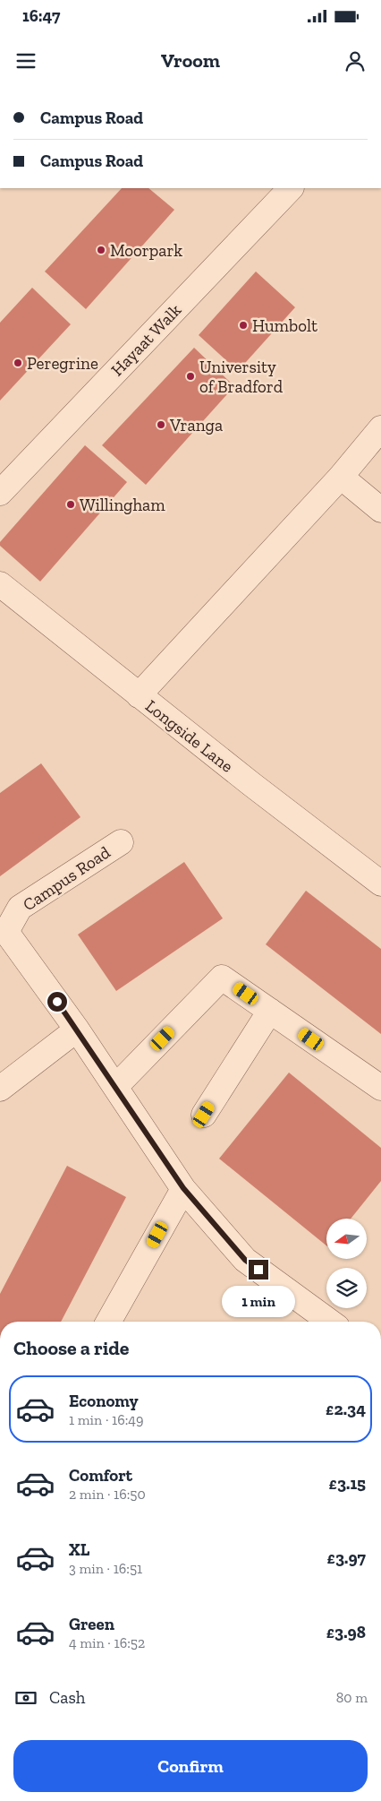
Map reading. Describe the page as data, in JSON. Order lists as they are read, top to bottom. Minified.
{"streets":{"street":["Hayaat Walk","Longside Lane","Campus Road"]},"places":["Moorpark","Humbolt","Peregrine","University of Bradford","Vranga","Willingham"],"north":"left","page":{"status":"16:47","header":"Vroom","banner":["Campus Road","Campus Road"],"bubble":"1 min","heading":"Choose a ride","list":[{"name":"Economy","note":"1 min · 16:49","value":"£2.34"},{"name":"Comfort","note":"2 min · 16:50","value":"£3.15"},{"name":"XL","note":"3 min · 16:51","value":"£3.97"},{"name":"Green","note":"4 min · 16:52","value":"£3.98"}],"pay":["Cash","80 m"],"buttons":"Confirm"}}
